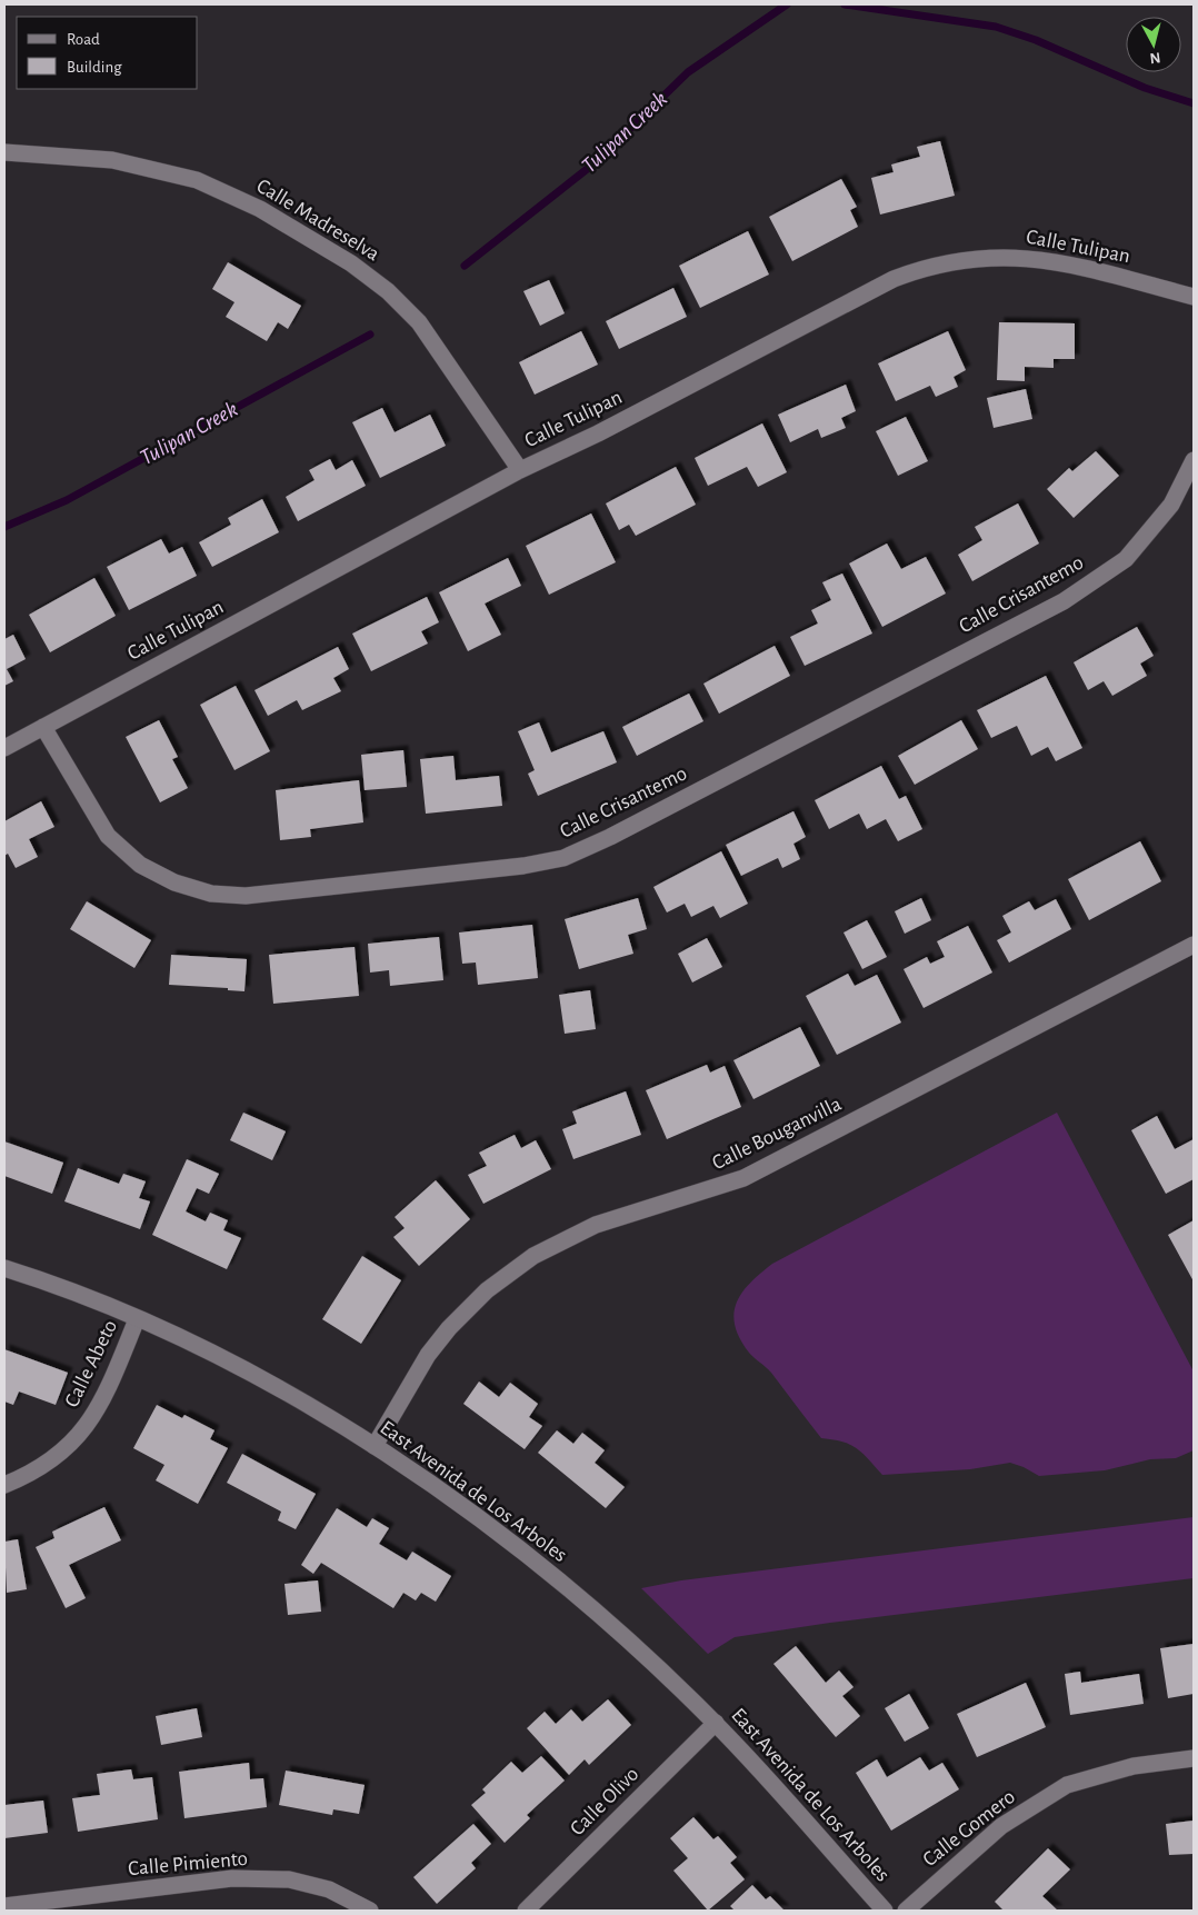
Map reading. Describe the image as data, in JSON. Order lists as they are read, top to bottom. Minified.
{"streets":{"street":["Calle Madreselva","Calle Tulipan","Calle Crisantemo","Calle Bouganvilla","Calle Abeto","East Avenida de Los Arboles","Calle Olivo","Calle Gomero","Calle Pimiento"]},"crossings":[["Calle Madreselva","Calle Tulipan"],["Calle Tulipan","Calle Crisantemo"],["Calle Bouganvilla","East Avenida de Los Arboles"],["Calle Abeto","East Avenida de Los Arboles"],["East Avenida de Los Arboles","Calle Olivo"]],"water":["Tulipan Creek"],"legend":["Road","Building"],"north":"bottom"}
